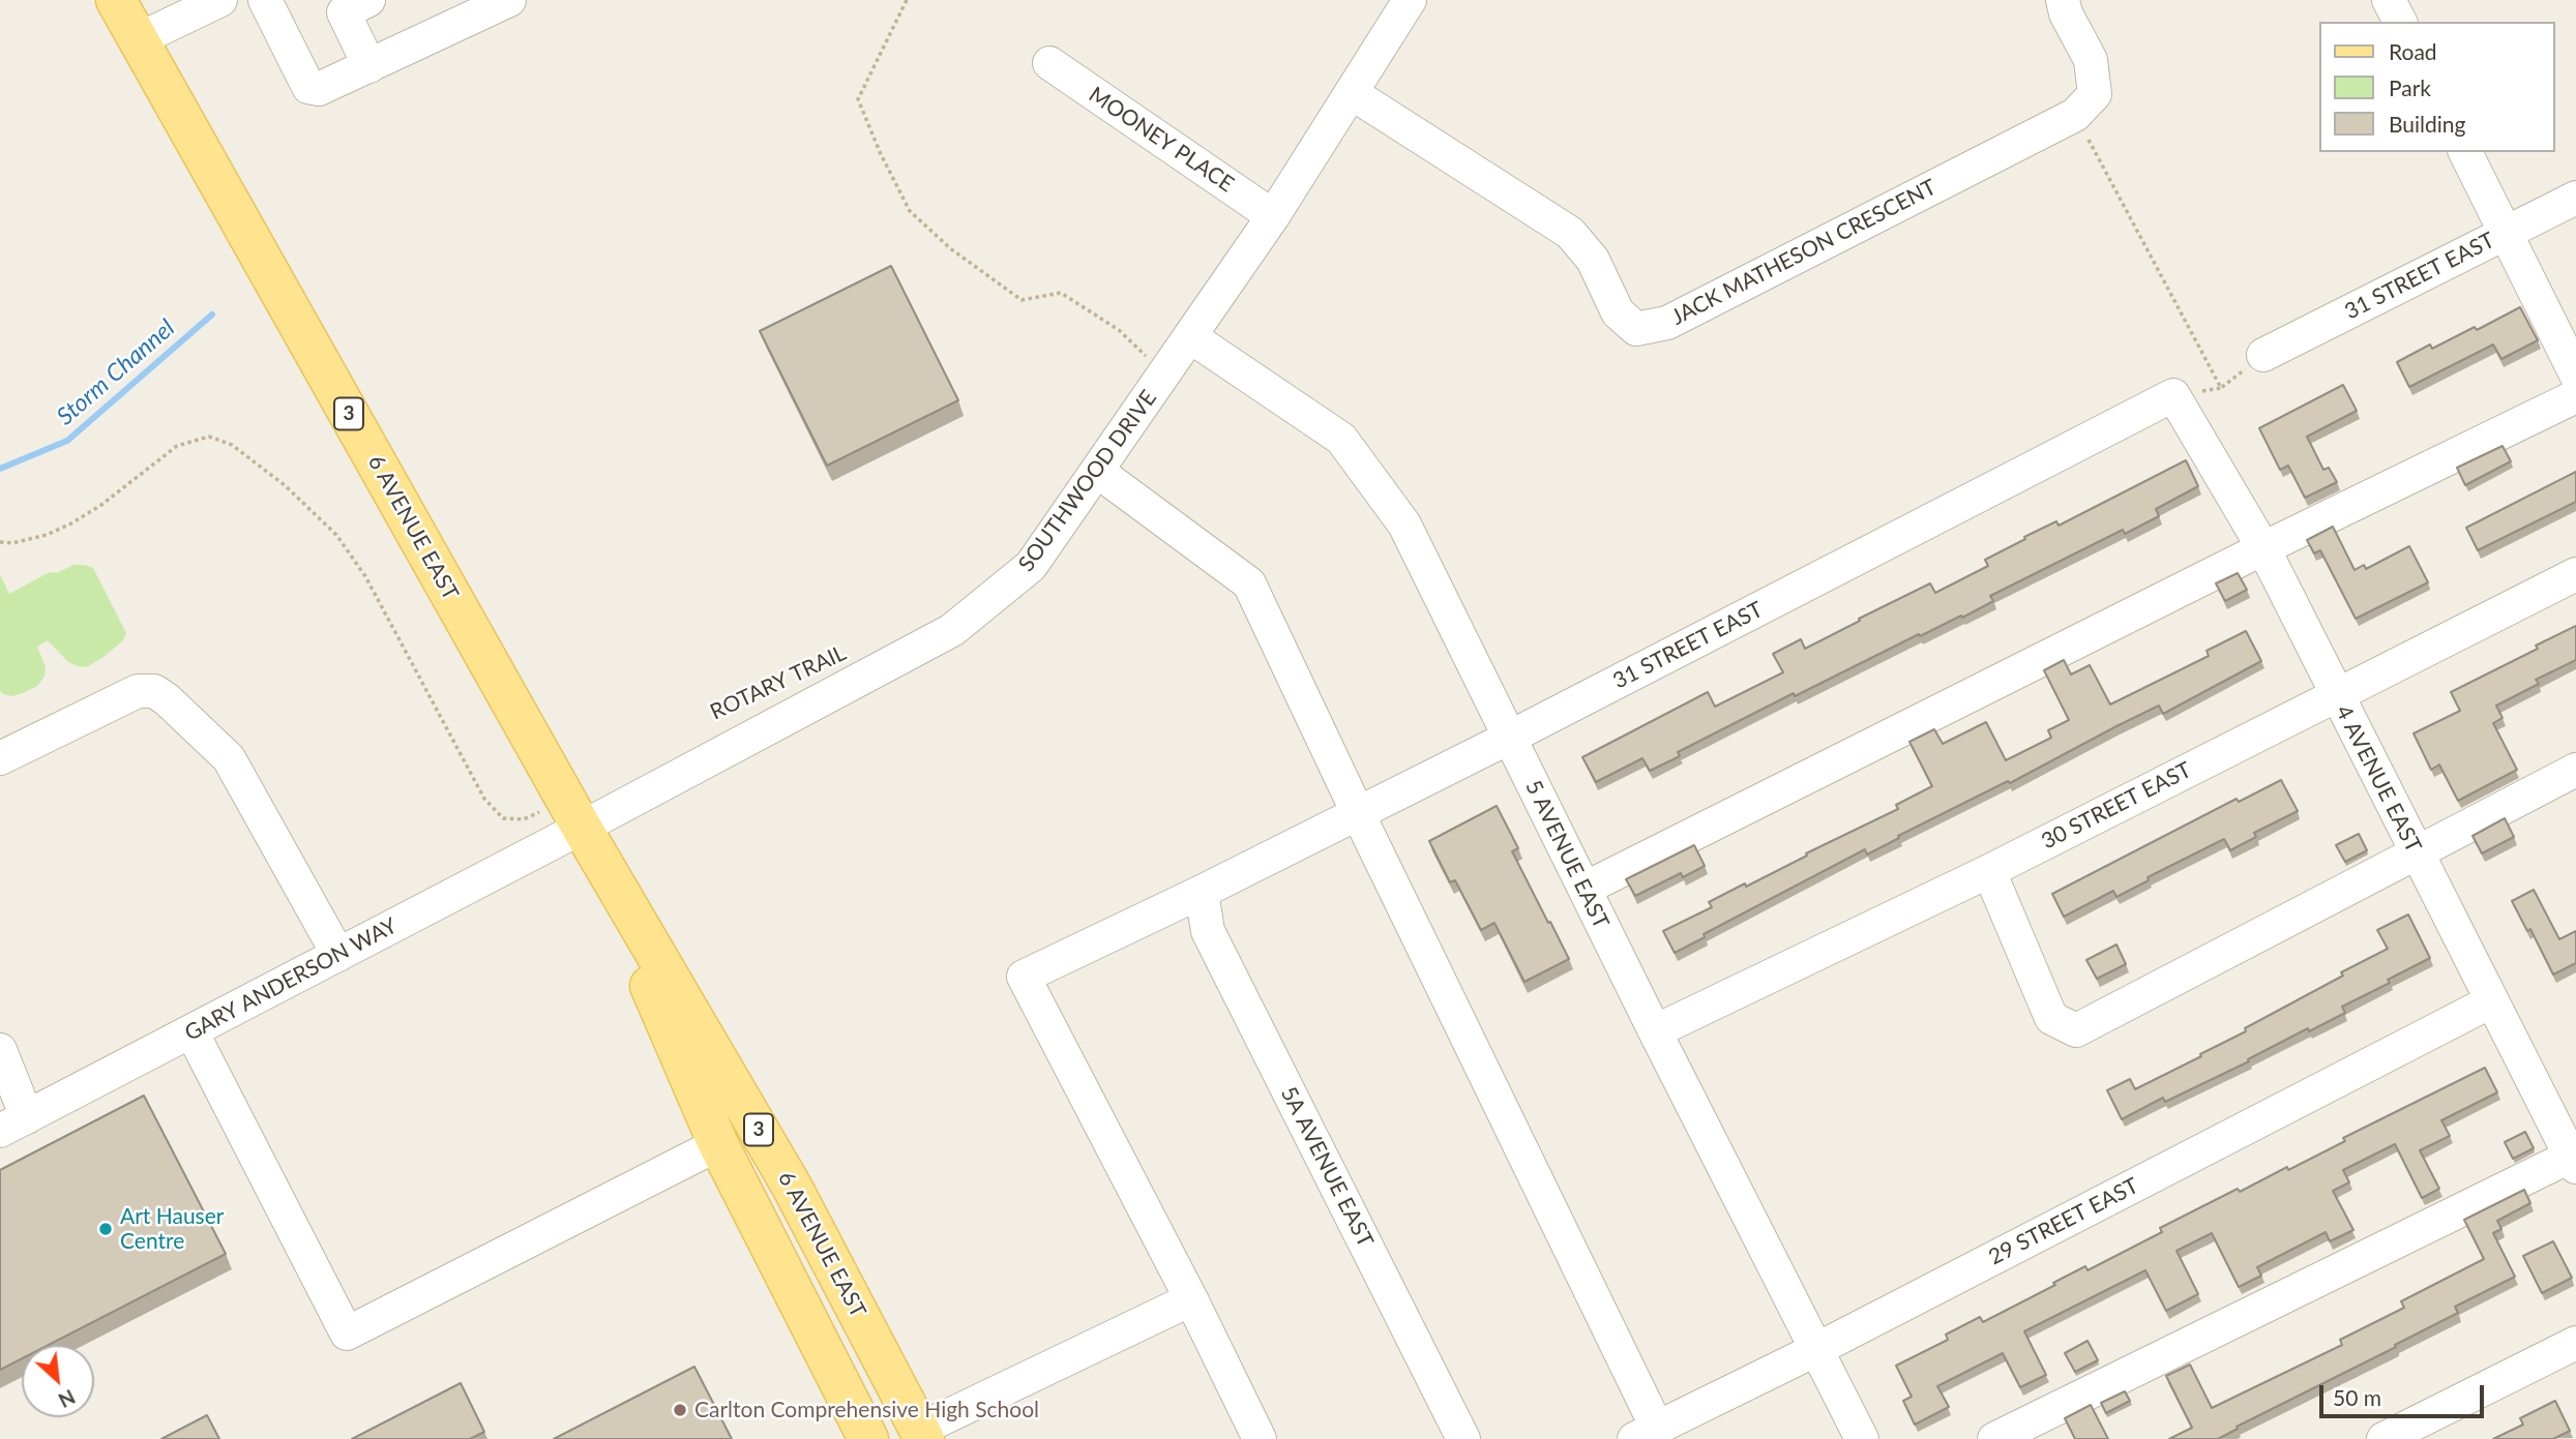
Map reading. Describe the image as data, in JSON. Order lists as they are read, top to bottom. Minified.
{"streets":{"main road":["3","6 AVENUE EAST"],"street":["MOONEY PLACE","JACK MATHESON CRESCENT","31 STREET EAST","SOUTHWOOD DRIVE","4 AVENUE EAST","30 STREET EAST","5 AVENUE EAST","GARY ANDERSON WAY","5A AVENUE EAST","29 STREET EAST"]},"crossings":[["MOONEY PLACE","SOUTHWOOD DRIVE"],["JACK MATHESON CRESCENT","SOUTHWOOD DRIVE"],["31 STREET EAST","4 AVENUE EAST"],["31 STREET EAST","5 AVENUE EAST"],["31 STREET EAST","5A AVENUE EAST"],["SOUTHWOOD DRIVE","6 AVENUE EAST"],["SOUTHWOOD DRIVE","5 AVENUE EAST"],["SOUTHWOOD DRIVE","GARY ANDERSON WAY"],["6 AVENUE EAST","GARY ANDERSON WAY"],["4 AVENUE EAST","30 STREET EAST"],["4 AVENUE EAST","29 STREET EAST"],["30 STREET EAST","5 AVENUE EAST"],["5 AVENUE EAST","29 STREET EAST"]],"water":["Storm Channel"],"places":["Art Hauser Centre","Carlton Comprehensive High School"],"legend":["Road","Park","Building"],"scale_bar":"50 m","north":"bottom right"}
